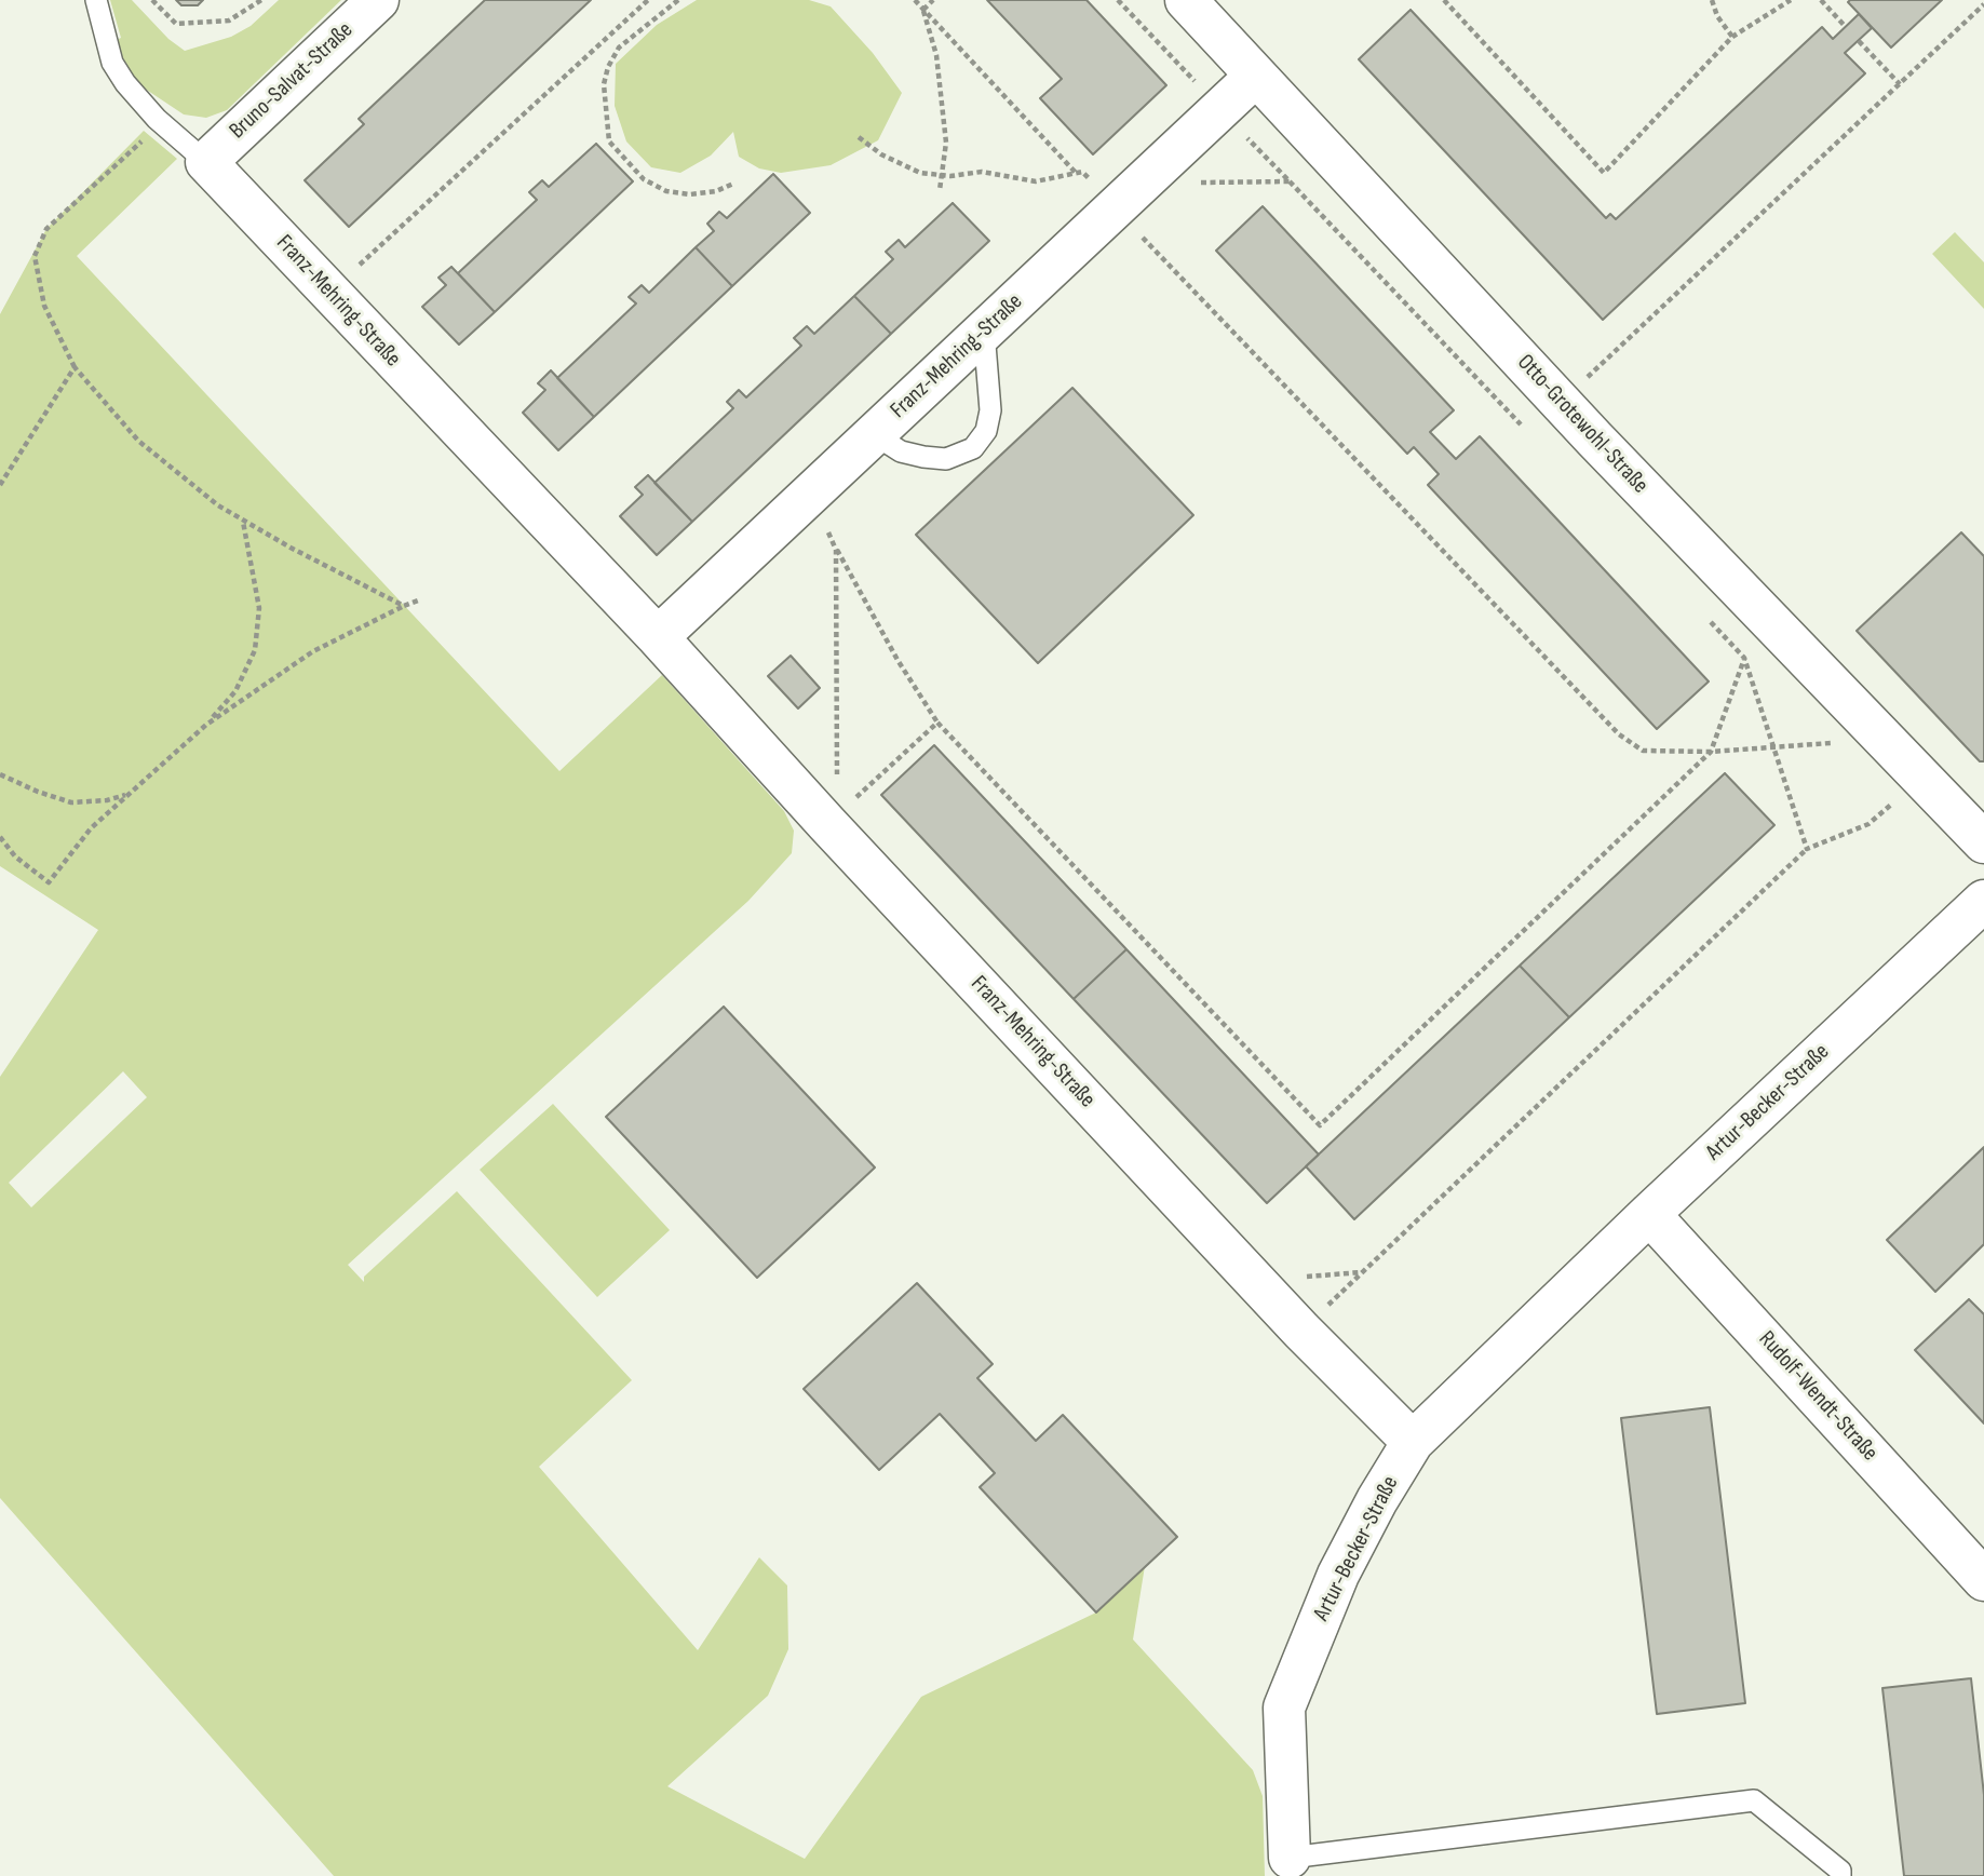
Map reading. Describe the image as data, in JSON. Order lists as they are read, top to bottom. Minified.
{"streets":{"street":["Bruno-Salvat-Straße","Franz-Mehring-Straße","Otto-Grotewohl-Straße","Artur-Becker-Straße","Rudolf-Wendt-Straße"]},"crossings":[["Bruno-Salvat-Straße","Franz-Mehring-Straße"],["Franz-Mehring-Straße","Otto-Grotewohl-Straße"],["Franz-Mehring-Straße","Artur-Becker-Straße"],["Artur-Becker-Straße","Rudolf-Wendt-Straße"]]}
